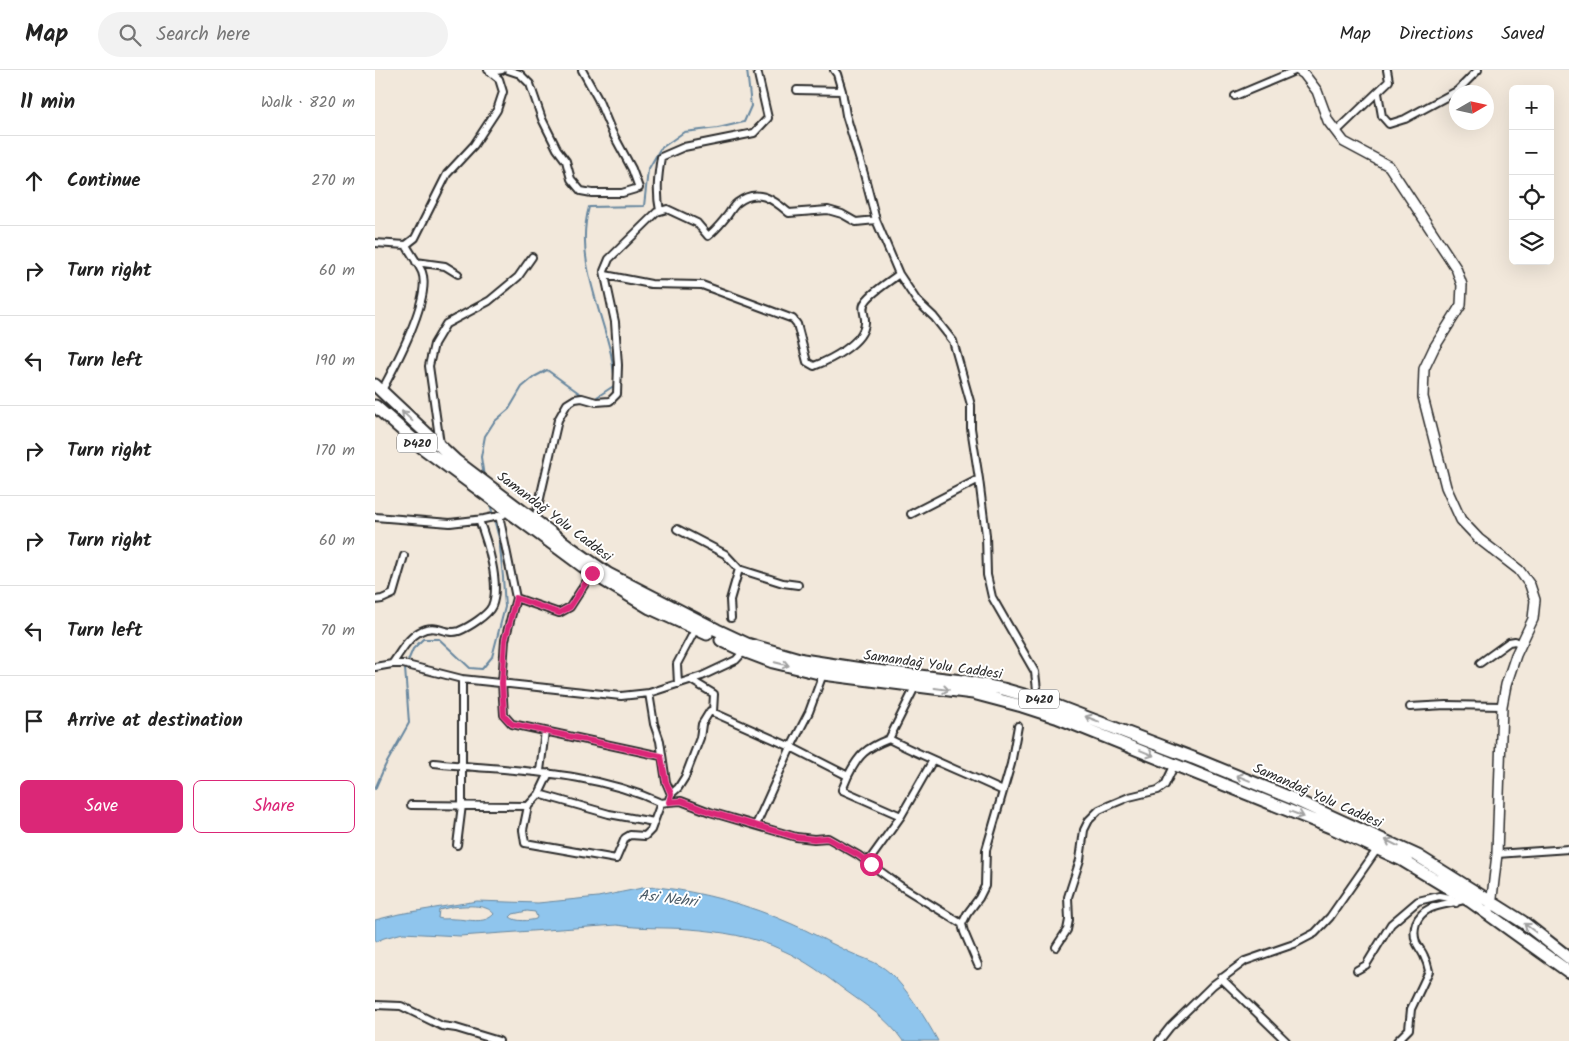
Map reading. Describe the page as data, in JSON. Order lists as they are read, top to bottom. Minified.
{"streets":{"highway":["D420","Samandağ Yolu Caddesi"]},"water":["Asi Nehri"],"north":"right","page":{"header":"Map","search":"Search here","nav":["Map","Directions","Saved"],"heading":["11 min","Walk · 820 m"],"map_buttons":["+","−"],"list":[["Continue","270 m"],["Turn right","60 m"],["Turn left","190 m"],["Turn right","170 m"],["Turn right","60 m"],["Turn left","70 m"],"Arrive at destination"],"buttons":["Save","Share"]}}
